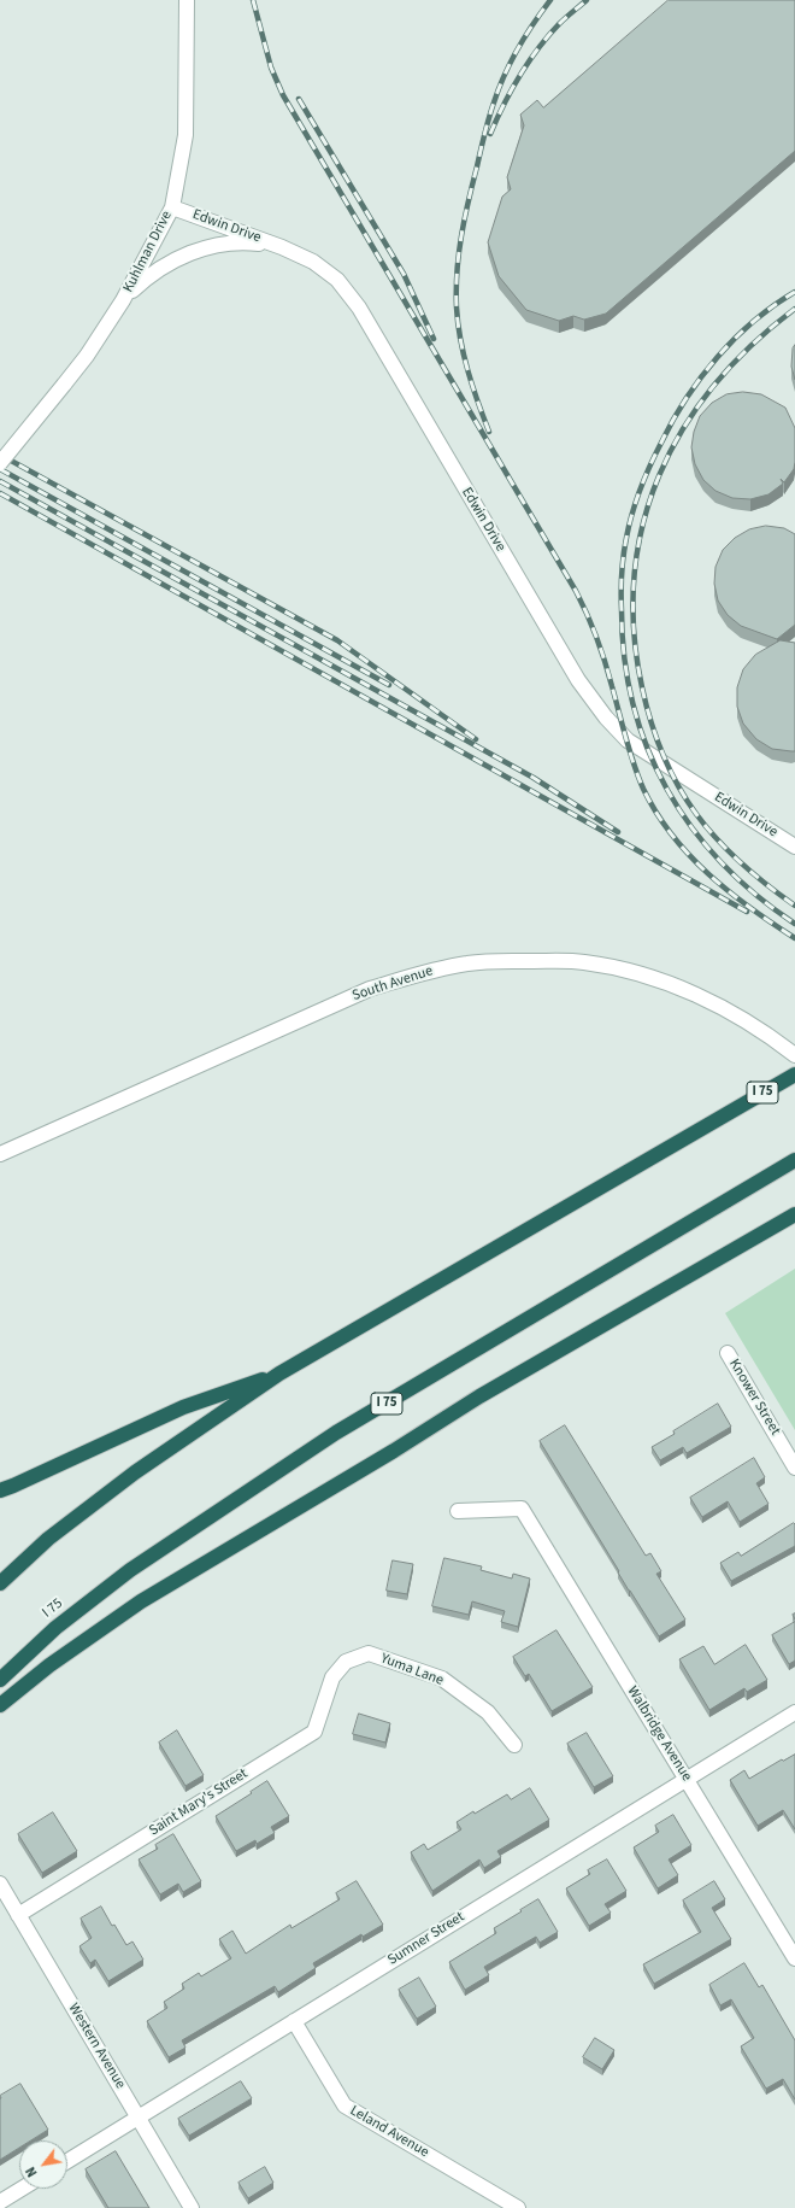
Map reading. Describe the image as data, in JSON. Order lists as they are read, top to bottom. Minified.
{"streets":{"highway":["I 75"],"street":["Edwin Drive","Kuhlman Drive","South Avenue","Knower Street","Yuma Lane","Walbridge Avenue","Saint Mary's Street","Sumner Street","Western Avenue","Leland Avenue"]},"crossings":[["Edwin Drive","Kuhlman Drive"],["Yuma Lane","Saint Mary's Street"],["Walbridge Avenue","Sumner Street"],["Saint Mary's Street","Western Avenue"],["Sumner Street","Western Avenue"],["Sumner Street","Leland Avenue"]],"north":"bottom left"}
